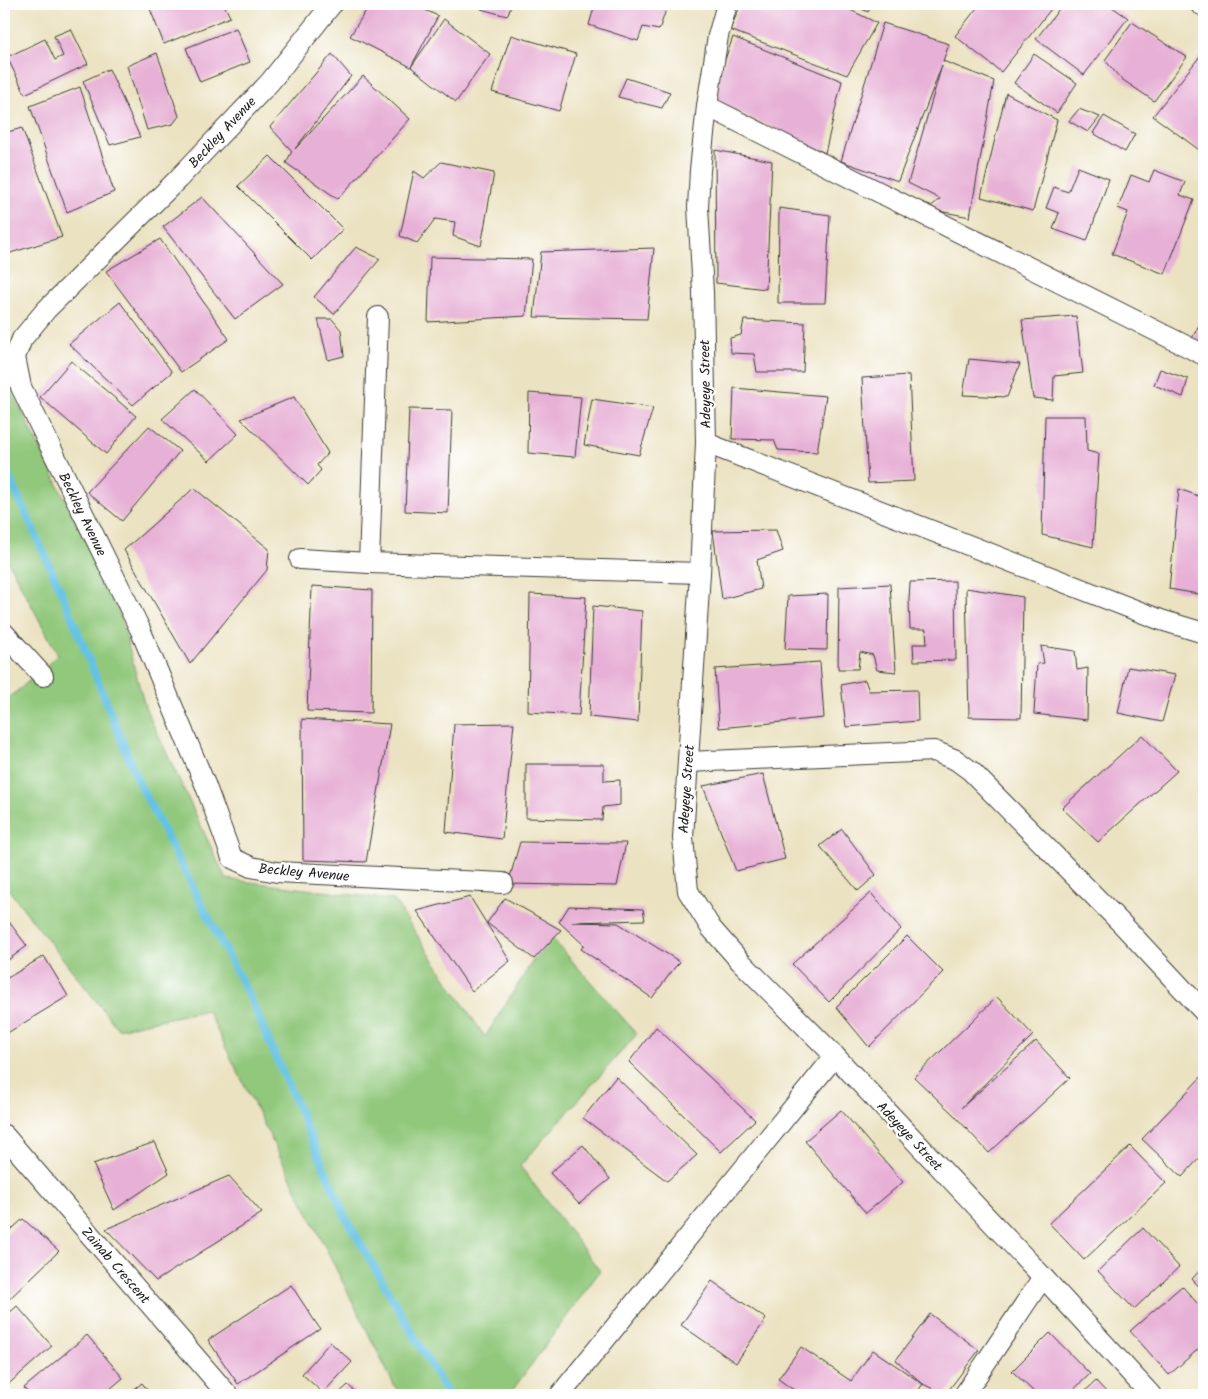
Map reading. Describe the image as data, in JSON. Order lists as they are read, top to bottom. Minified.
{"streets":{"street":["Beckley Avenue","Adeyeye Street","Zainab Crescent"]}}
